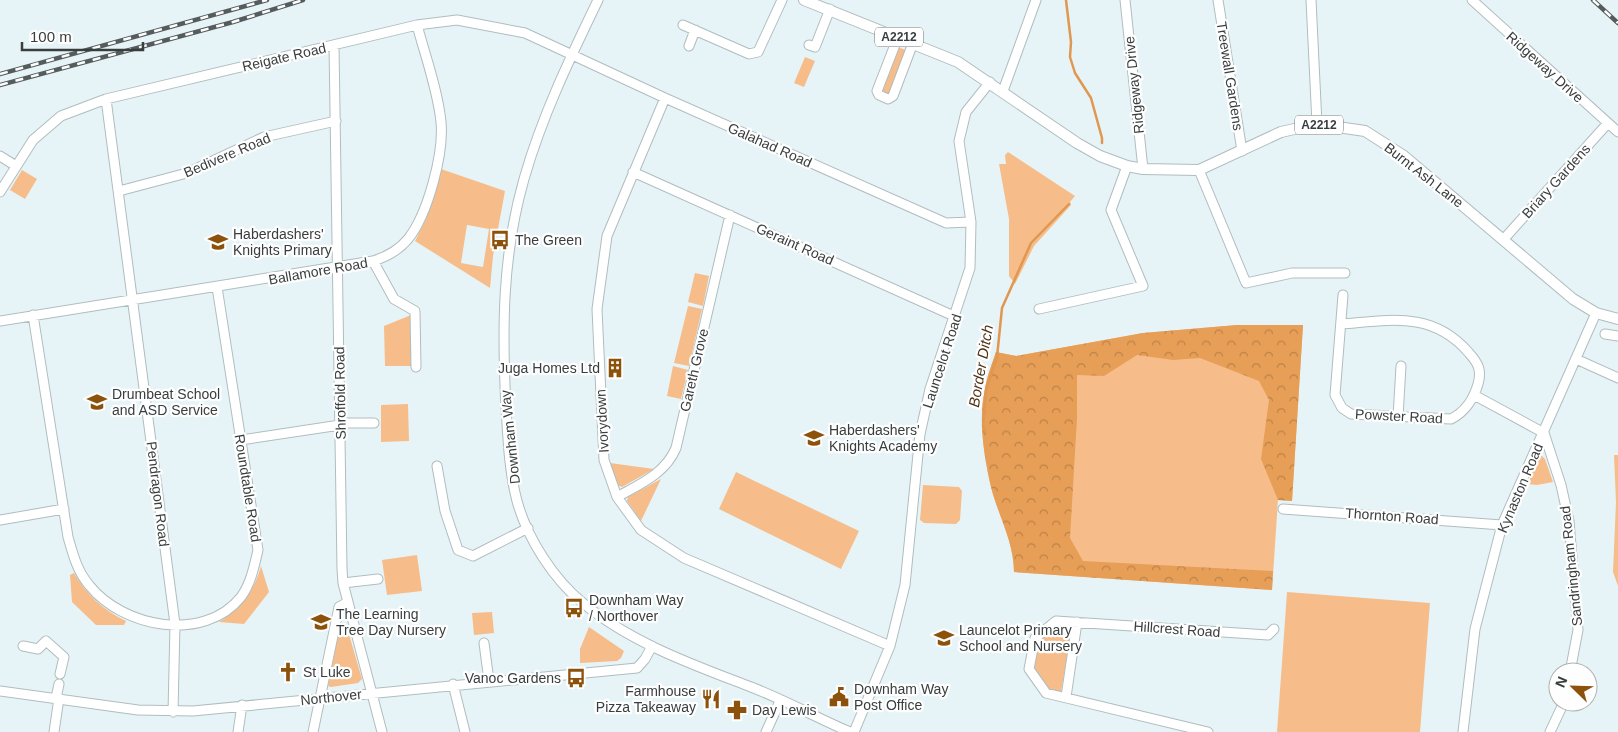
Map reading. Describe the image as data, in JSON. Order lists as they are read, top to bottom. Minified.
{"streets":{"main road":["A2212","Burnt Ash Lane"],"street":["Reigate Road","Ridgeway Drive","Treewall Gardens","Galahad Road","Bedivere Road","Briary Gardens","Geraint Road","Ballamore Road","Launcelot Road","Gareth Grove","Shroffold Road","Powster Road","Ivorydown","Downham Way","Roundtable Road","Kynaston Road","Pendragon Road","Thornton Road","Sandringham Road","Hillcrest Road","Northover"]},"crossings":[["A2212","Burnt Ash Lane"],["A2212","Launcelot Road"],["Reigate Road","Galahad Road"],["Reigate Road","Ballamore Road"],["Reigate Road","Shroffold Road"],["Reigate Road","Downham Way"],["Reigate Road","Pendragon Road"],["Ridgeway Drive","Burnt Ash Lane"],["Ridgeway Drive","Briary Gardens"],["Treewall Gardens","Burnt Ash Lane"],["Galahad Road","Launcelot Road"],["Galahad Road","Ivorydown"],["Galahad Road","Downham Way"],["Bedivere Road","Shroffold Road"],["Bedivere Road","Pendragon Road"],["Burnt Ash Lane","Briary Gardens"],["Burnt Ash Lane","Launcelot Road"],["Burnt Ash Lane","Kynaston Road"],["Geraint Road","Launcelot Road"],["Geraint Road","Gareth Grove"],["Geraint Road","Ivorydown"],["Ballamore Road","Shroffold Road"],["Ballamore Road","Roundtable Road"],["Ballamore Road","Pendragon Road"],["Launcelot Road","Ivorydown"],["Gareth Grove","Ivorydown"],["Shroffold Road","Northover"],["Downham Way","Northover"],["Roundtable Road","Pendragon Road"],["Kynaston Road","Thornton Road"],["Kynaston Road","Sandringham Road"],["Pendragon Road","Northover"]],"water":["Border Ditch"],"places":{"bus stop":["The Green","Downham Way / Northover","Vanoc Gardens"],"school or university":["Haberdashers' Knights Primary","Drumbeat School and ASD Service","Haberdashers' Knights Academy","The Learning Tree Day Nursery","Launcelot Primary School and Nursery"],"building":["Juga Homes Ltd"],"church":["St Luke"],"public building":["Downham Way Post Office"],"restaurant":["Farmhouse Pizza Takeaway"],"pharmacy":["Day Lewis"]},"scale_bar":"100 m","north":"top left"}
